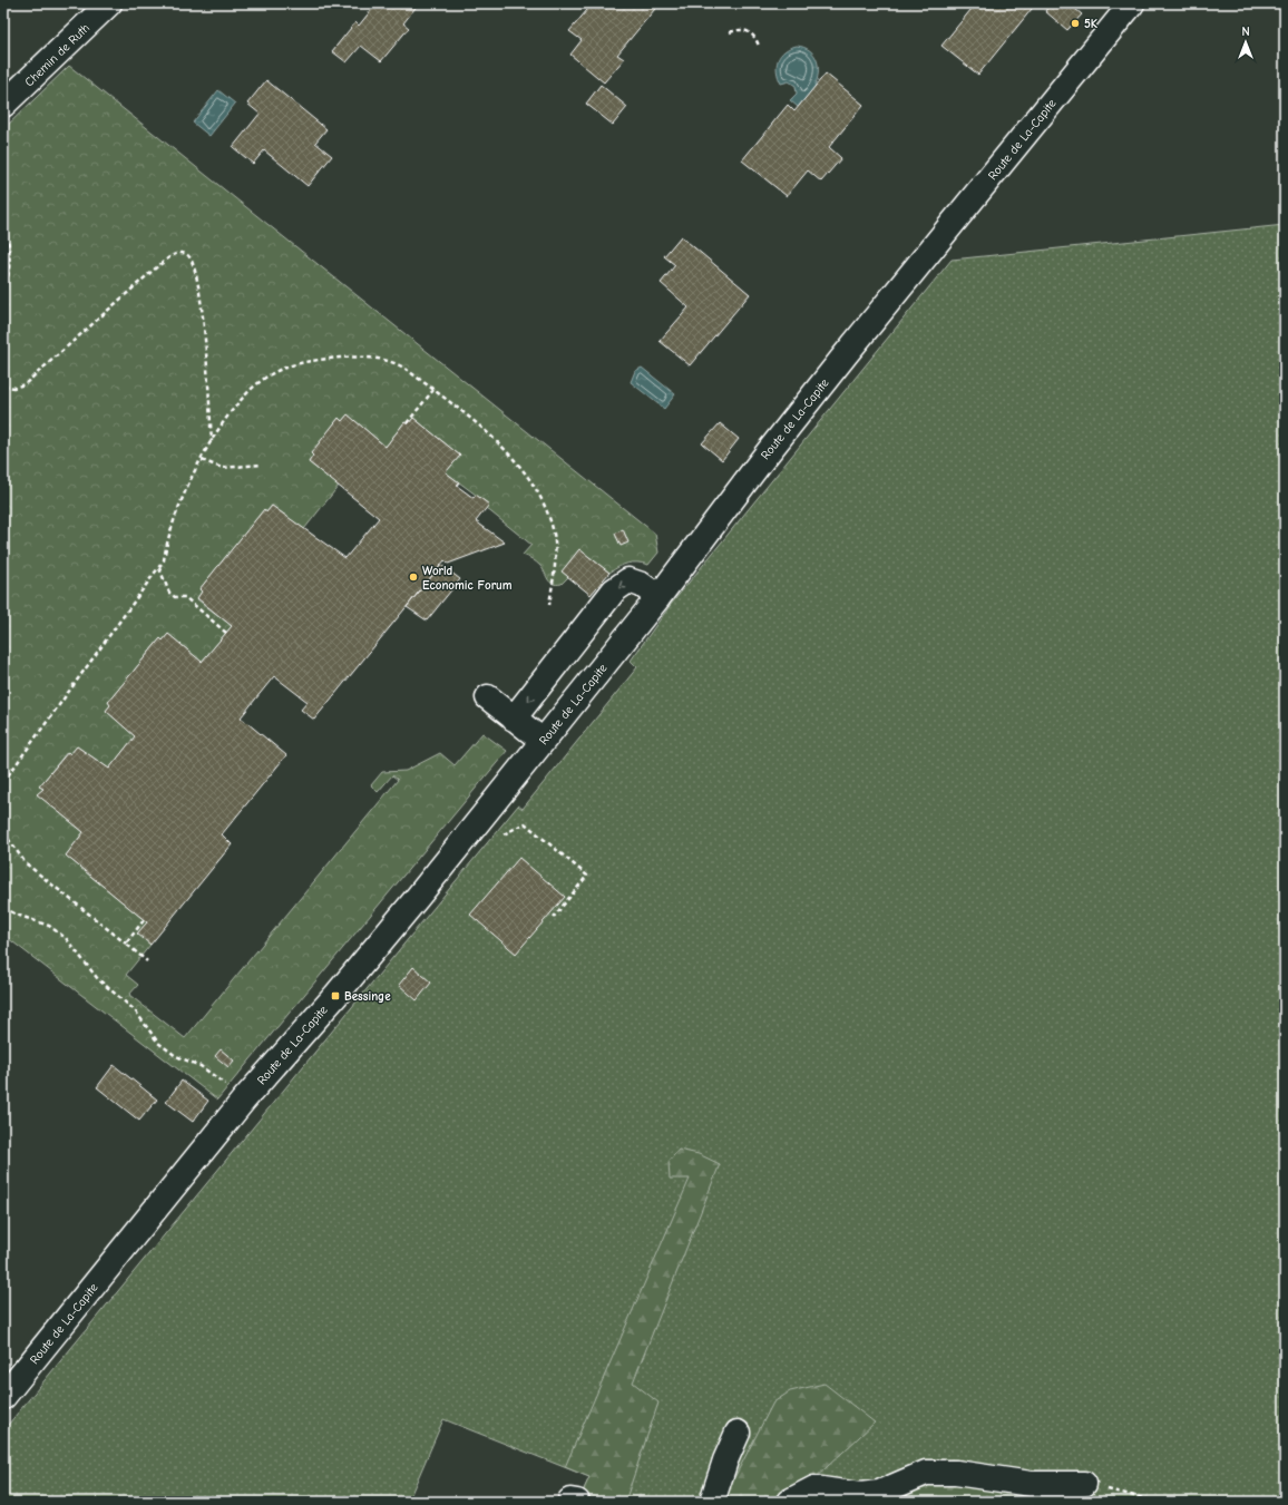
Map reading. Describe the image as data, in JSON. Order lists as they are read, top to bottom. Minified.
{"streets":{"street":["Chemin de Ruth","Route de La-Capite"]},"places":{"other":["5K","World Economic Forum"],"transit":["Bessinge"]},"north":"top"}
